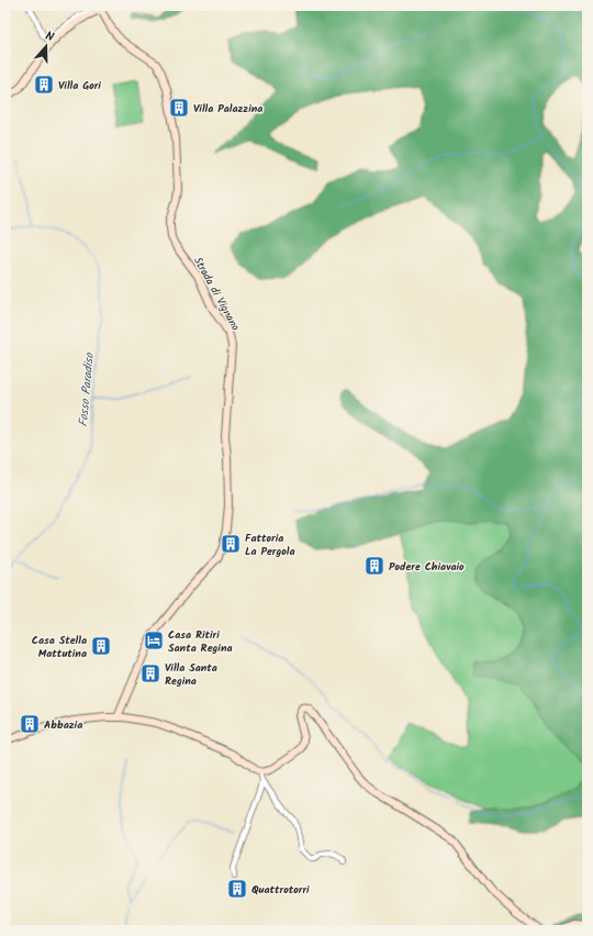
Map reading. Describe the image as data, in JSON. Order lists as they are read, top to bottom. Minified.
{"streets":{"street":["Strada di Vignano"]},"water":["Fosso Paradiso"],"places":{"building":["Villa Gori","Villa Palazzina","Fattoria La Pergola","Podere Chiavaio","Casa Stella Mattutina","Villa Santa Regina","Abbazia","Quattrotorri"],"hotel":["Casa Ritiri Santa Regina"]},"north":"top"}
